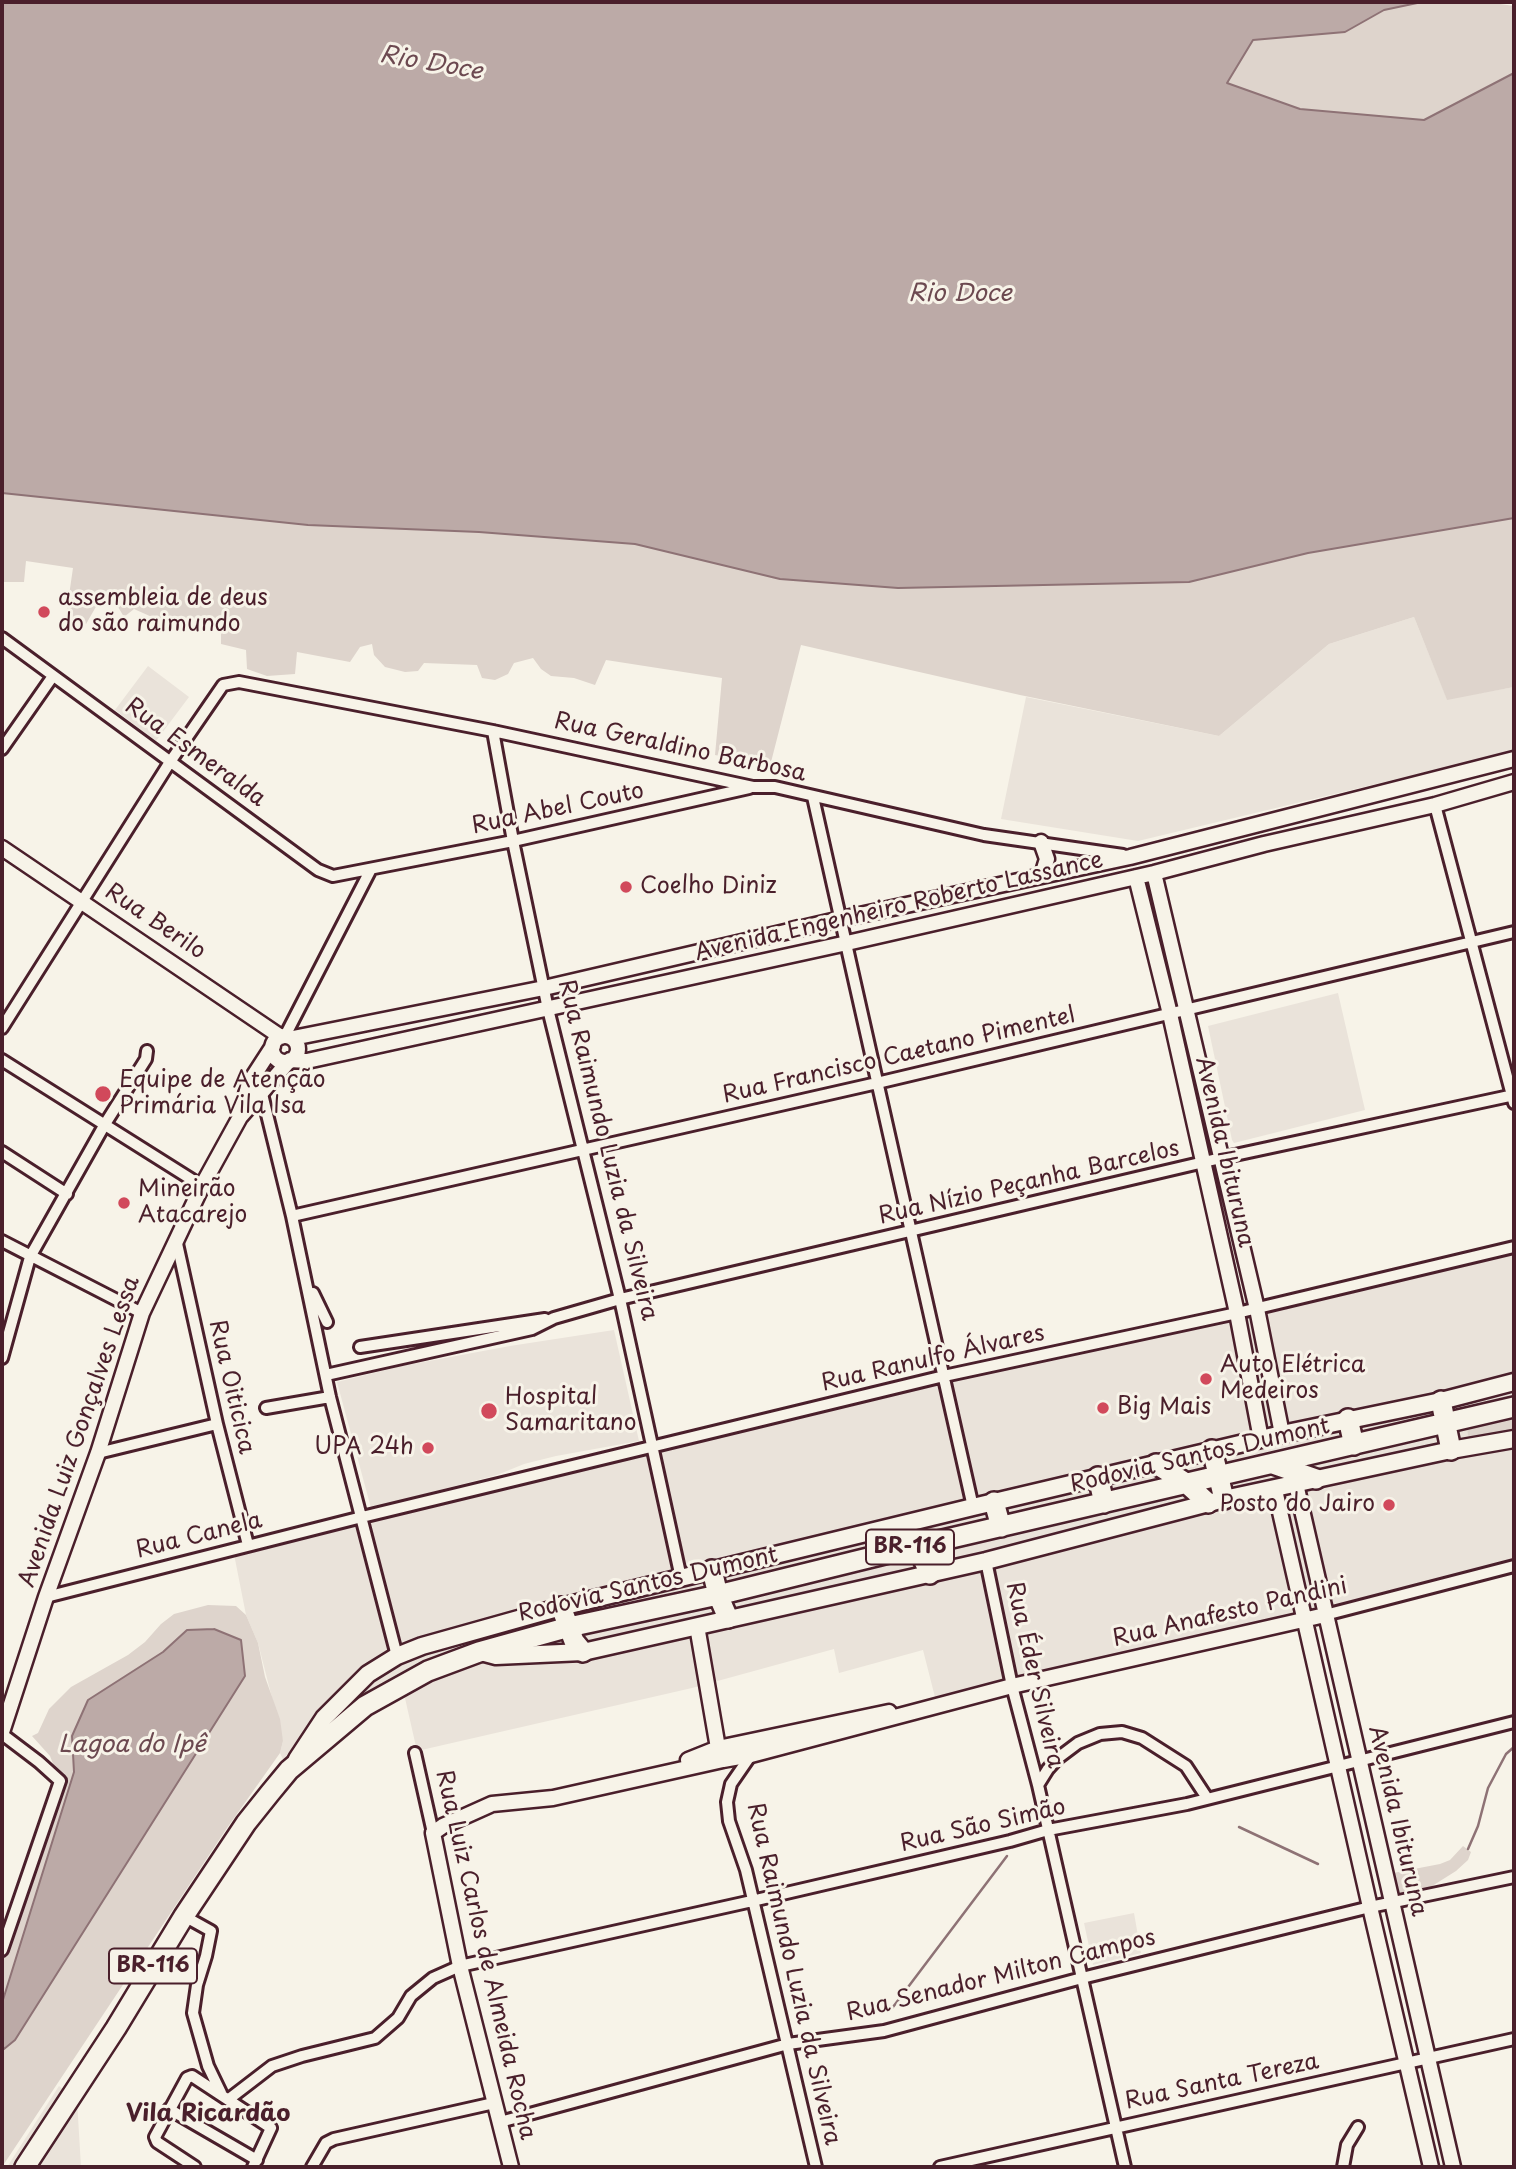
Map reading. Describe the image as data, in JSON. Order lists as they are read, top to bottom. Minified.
{"streets":{"highway":["Rodovia Santos Dumont","BR-116"],"street":["Rua Geraldino Barbosa","Rua Esmeralda","Rua Abel Couto","Avenida Engenheiro Roberto Lassance","Rua Berilo","Rua Francisco Caetano Pimentel","Rua Raimundo Luzia da Silveira","Avenida Ibituruna","Rua Nízio Peçanha Barcelos","Rua Ranulfo Álvares","Rua Oiticica","Avenida Luiz Gonçalves Lessa","Rua Canela","Rua Anafesto Pandini","Rua Éder Silveira","Rua São Simão","Rua Luiz Carlos de Almeida Rocha","Rua Senador Milton Campos","Rua Santa Tereza"]},"crossings":[["Rua Geraldino Barbosa","Rua Esmeralda"],["Rua Geraldino Barbosa","Rua Abel Couto"],["Rua Geraldino Barbosa","Avenida Engenheiro Roberto Lassance"],["Rua Geraldino Barbosa","Rua Raimundo Luzia da Silveira"],["Rua Esmeralda","Rua Abel Couto"],["Rua Abel Couto","Rua Raimundo Luzia da Silveira"],["Avenida Engenheiro Roberto Lassance","Rua Berilo"],["Avenida Engenheiro Roberto Lassance","Rua Raimundo Luzia da Silveira"],["Avenida Engenheiro Roberto Lassance","Avenida Ibituruna"],["Avenida Engenheiro Roberto Lassance","Avenida Luiz Gonçalves Lessa"],["Rua Berilo","Avenida Luiz Gonçalves Lessa"],["Rua Francisco Caetano Pimentel","Rua Raimundo Luzia da Silveira"],["Rua Francisco Caetano Pimentel","Avenida Ibituruna"],["Rua Raimundo Luzia da Silveira","Rua Nízio Peçanha Barcelos"],["Rua Raimundo Luzia da Silveira","Rua Ranulfo Álvares"],["Rua Raimundo Luzia da Silveira","Rua Anafesto Pandini"],["Rua Raimundo Luzia da Silveira","Rua São Simão"],["Rua Raimundo Luzia da Silveira","Rua Senador Milton Campos"],["Avenida Ibituruna","Rua Nízio Peçanha Barcelos"],["Avenida Ibituruna","Rua Ranulfo Álvares"],["Avenida Ibituruna","Rua Anafesto Pandini"],["Avenida Ibituruna","Rua São Simão"],["Avenida Ibituruna","Rua Senador Milton Campos"],["Avenida Ibituruna","Rua Santa Tereza"],["Rua Ranulfo Álvares","Rua Canela"],["Rua Oiticica","Avenida Luiz Gonçalves Lessa"],["Rua Oiticica","Rua Canela"],["Avenida Luiz Gonçalves Lessa","Rua Canela"],["Rua Anafesto Pandini","Rua Éder Silveira"],["Rua Anafesto Pandini","Rua Luiz Carlos de Almeida Rocha"],["Rua Éder Silveira","Rua São Simão"],["Rua Éder Silveira","Rua Senador Milton Campos"],["Rua Éder Silveira","Rua Santa Tereza"],["Rua São Simão","Rua Luiz Carlos de Almeida Rocha"],["Rua Luiz Carlos de Almeida Rocha","Rua Senador Milton Campos"]],"districts":["Vila Ricardão"],"water":["Rio Doce","Lagoa do Ipê"],"places":["assembleia de deus do são raimundo","Coelho Diniz","Equipe de Atenção Primária Vila Isa","Mineirão Atacarejo","Auto Elétrica Medeiros","Big Mais","Hospital Samaritano","UPA 24h","Posto do Jairo"]}
